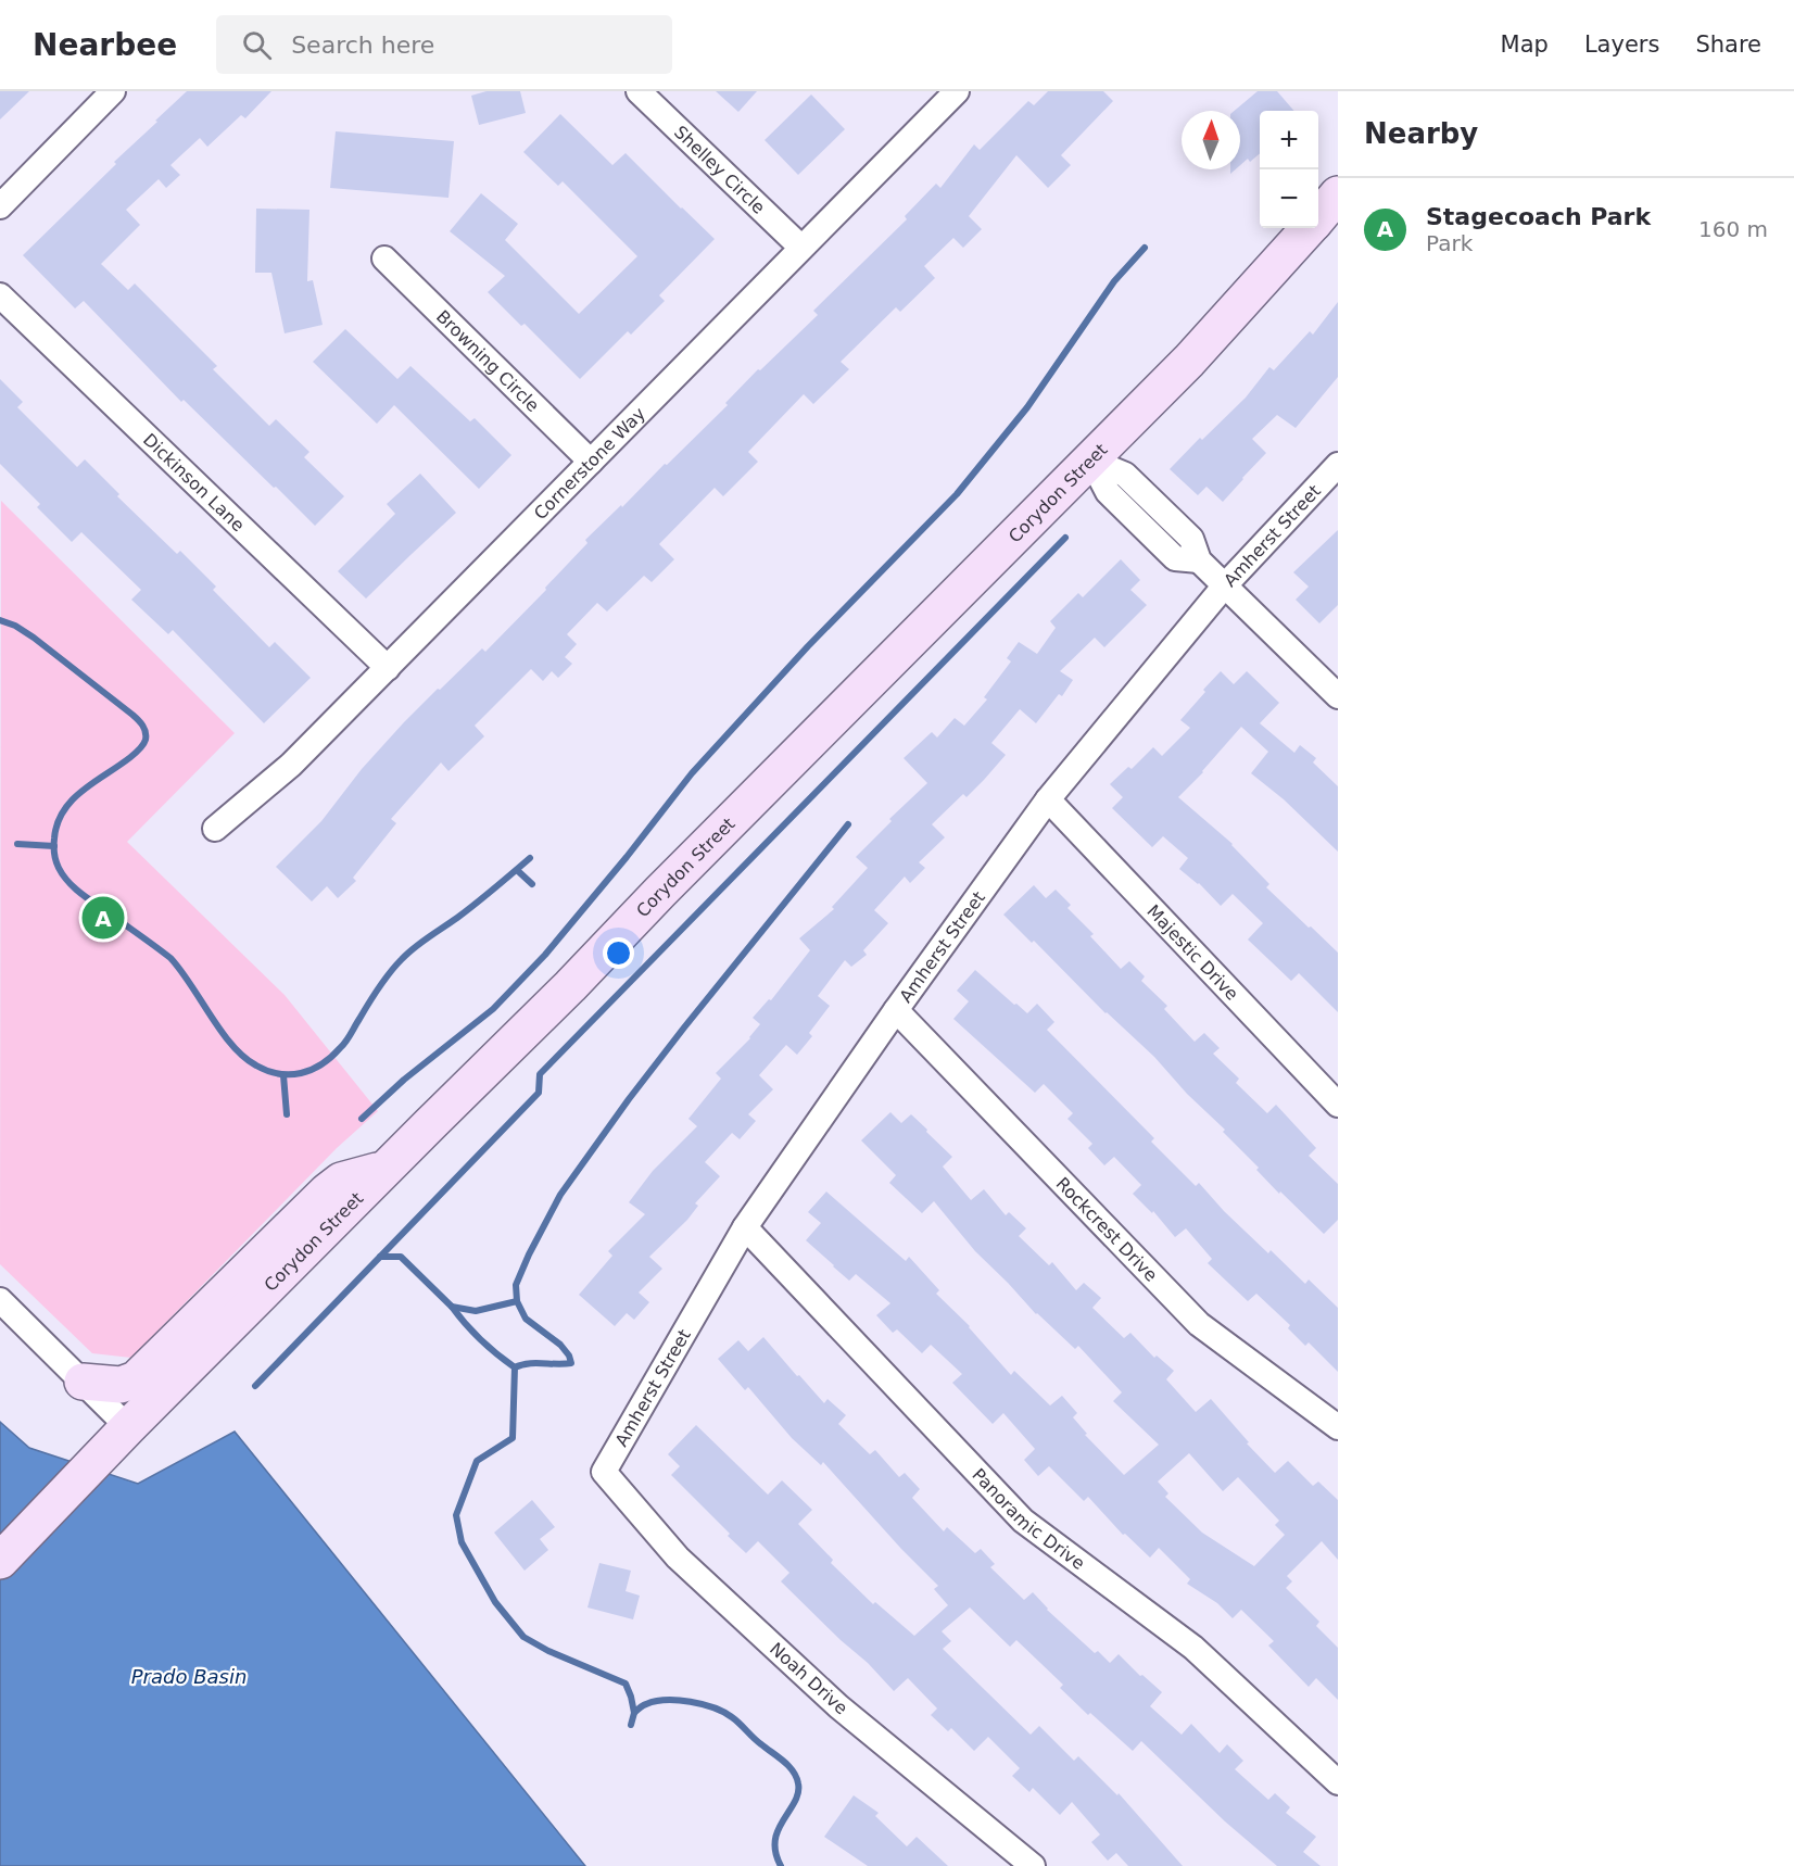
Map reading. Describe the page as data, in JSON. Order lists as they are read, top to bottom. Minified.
{"streets":{"main road":["Corydon Street"],"street":["Shelley Circle","Browning Circle","Cornerstone Way","Dickinson Lane","Amherst Street","Majestic Drive","Rockcrest Drive","Panoramic Drive","Noah Drive"]},"crossings":[["Shelley Circle","Cornerstone Way"],["Browning Circle","Cornerstone Way"],["Cornerstone Way","Dickinson Lane"],["Amherst Street","Majestic Drive"],["Amherst Street","Rockcrest Drive"],["Amherst Street","Panoramic Drive"],["Amherst Street","Noah Drive"]],"water":["Prado Basin"],"north":"top","page":{"header":"Nearbee","search":"Search here","nav":["Map","Layers","Share"],"heading":"Nearby","map_buttons":["+","−"],"list":[{"mark":"A","name":"Stagecoach Park","note":"Park","value":"160 m"}],"pins":"A"}}
